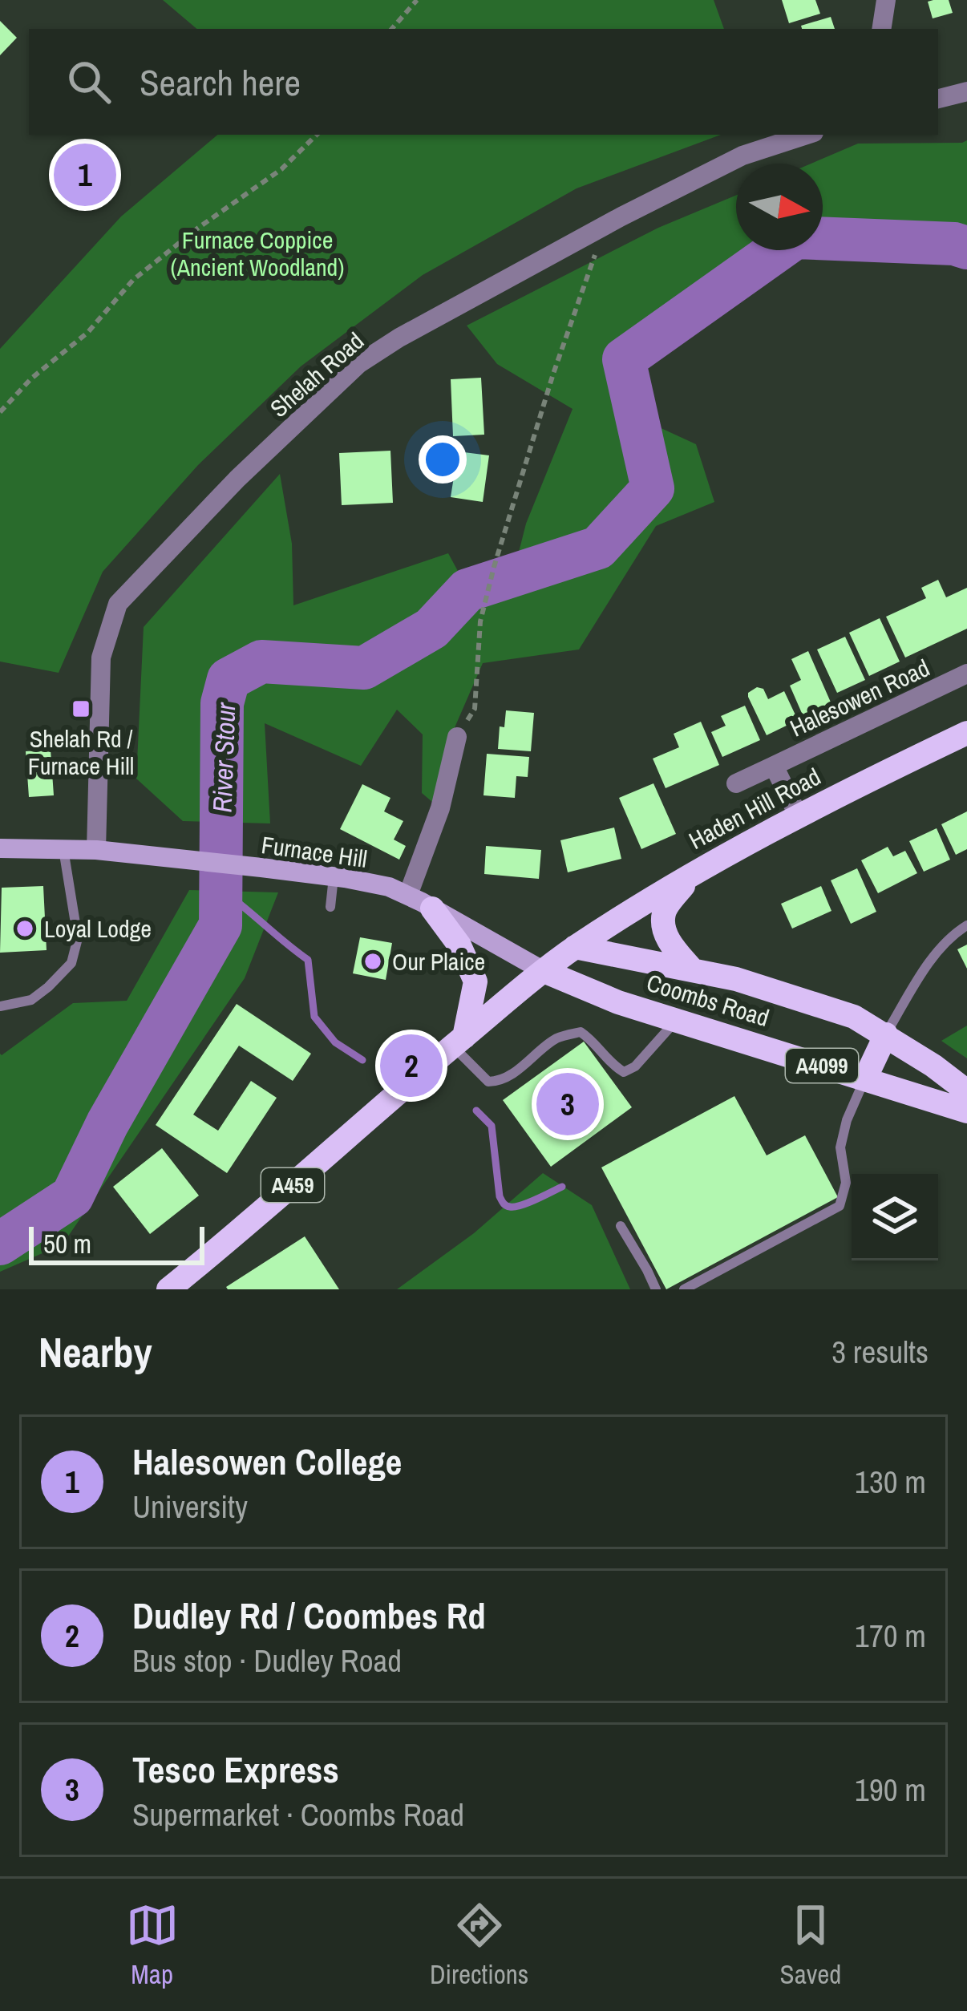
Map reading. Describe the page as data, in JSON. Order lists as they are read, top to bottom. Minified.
{"streets":{"main road":["Haden Hill Road","Coombs Road","A4099","A459"],"street":["Shelah Road","Halesowen Road","Furnace Hill"]},"crossings":[["Shelah Road","Furnace Hill"],["Halesowen Road","Haden Hill Road"],["Haden Hill Road","Coombs Road"],["Haden Hill Road","A459"],["Furnace Hill","Coombs Road"],["Furnace Hill","A459"],["Coombs Road","A459"]],"water":["River Stour"],"parks":["Furnace Coppice (Ancient Woodland)"],"places":{"transit":["Shelah Rd / Furnace Hill"],"other":["Loyal Lodge","Our Plaice"]},"scale_bar":"50 m","north":"right","page":{"search":"Search here","pins":["1","2","3"],"scale":"50 m","heading":["Nearby","3 results"],"list":[{"mark":"1","name":"Halesowen College","note":"University","value":"130 m"},{"mark":"2","name":"Dudley Rd / Coombes Rd","note":"Bus stop · Dudley Road","value":"170 m"},{"mark":"3","name":"Tesco Express","note":"Supermarket · Coombs Road","value":"190 m"}],"nav":["Map","Directions","Saved"]}}
